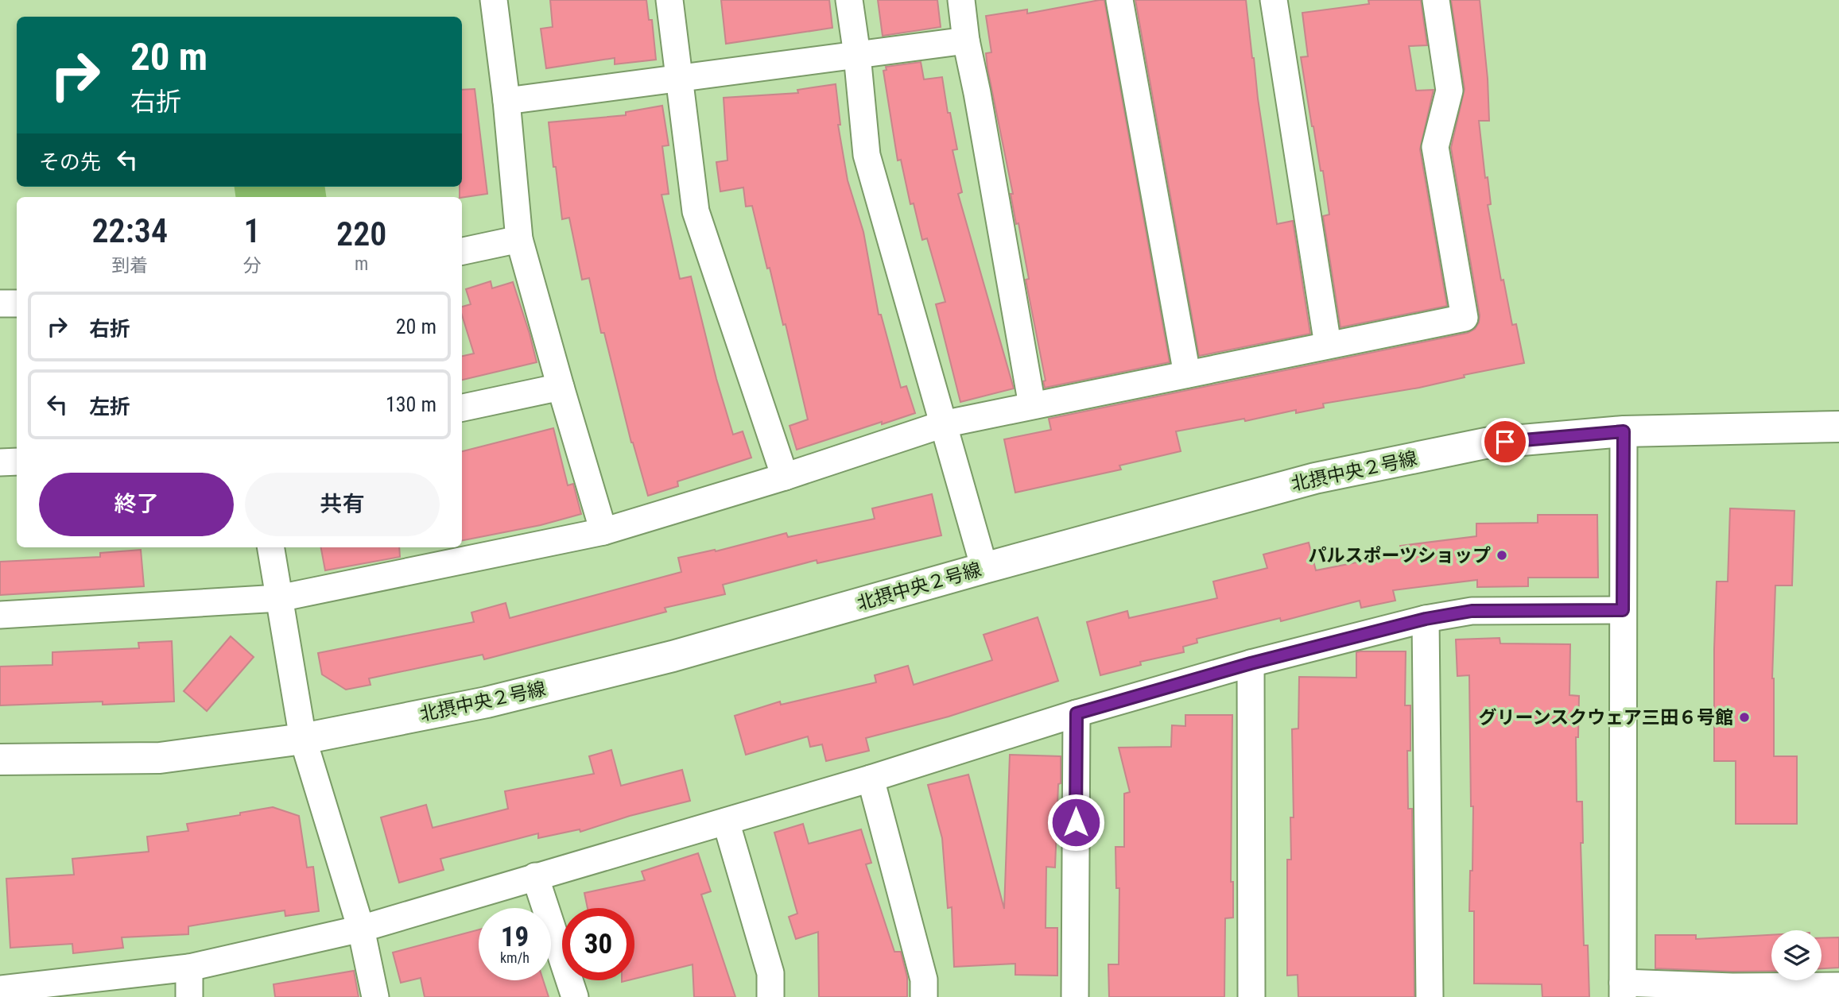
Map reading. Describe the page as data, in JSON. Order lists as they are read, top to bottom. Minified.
{"streets":{"street":["北摂中央２号線"]},"places":["パルスポーツショップ","グリーンスクウェア三田６号館"],"page":{"turn":["20 m","右折"],"then":"その先","eta":["22:34","到着","1","分","220","m"],"list":[{"name":"右折","value":"20 m"},{"name":"左折","value":"130 m"}],"buttons":["終了","共有"],"speed":"19 km/h","limit":"30"}}
